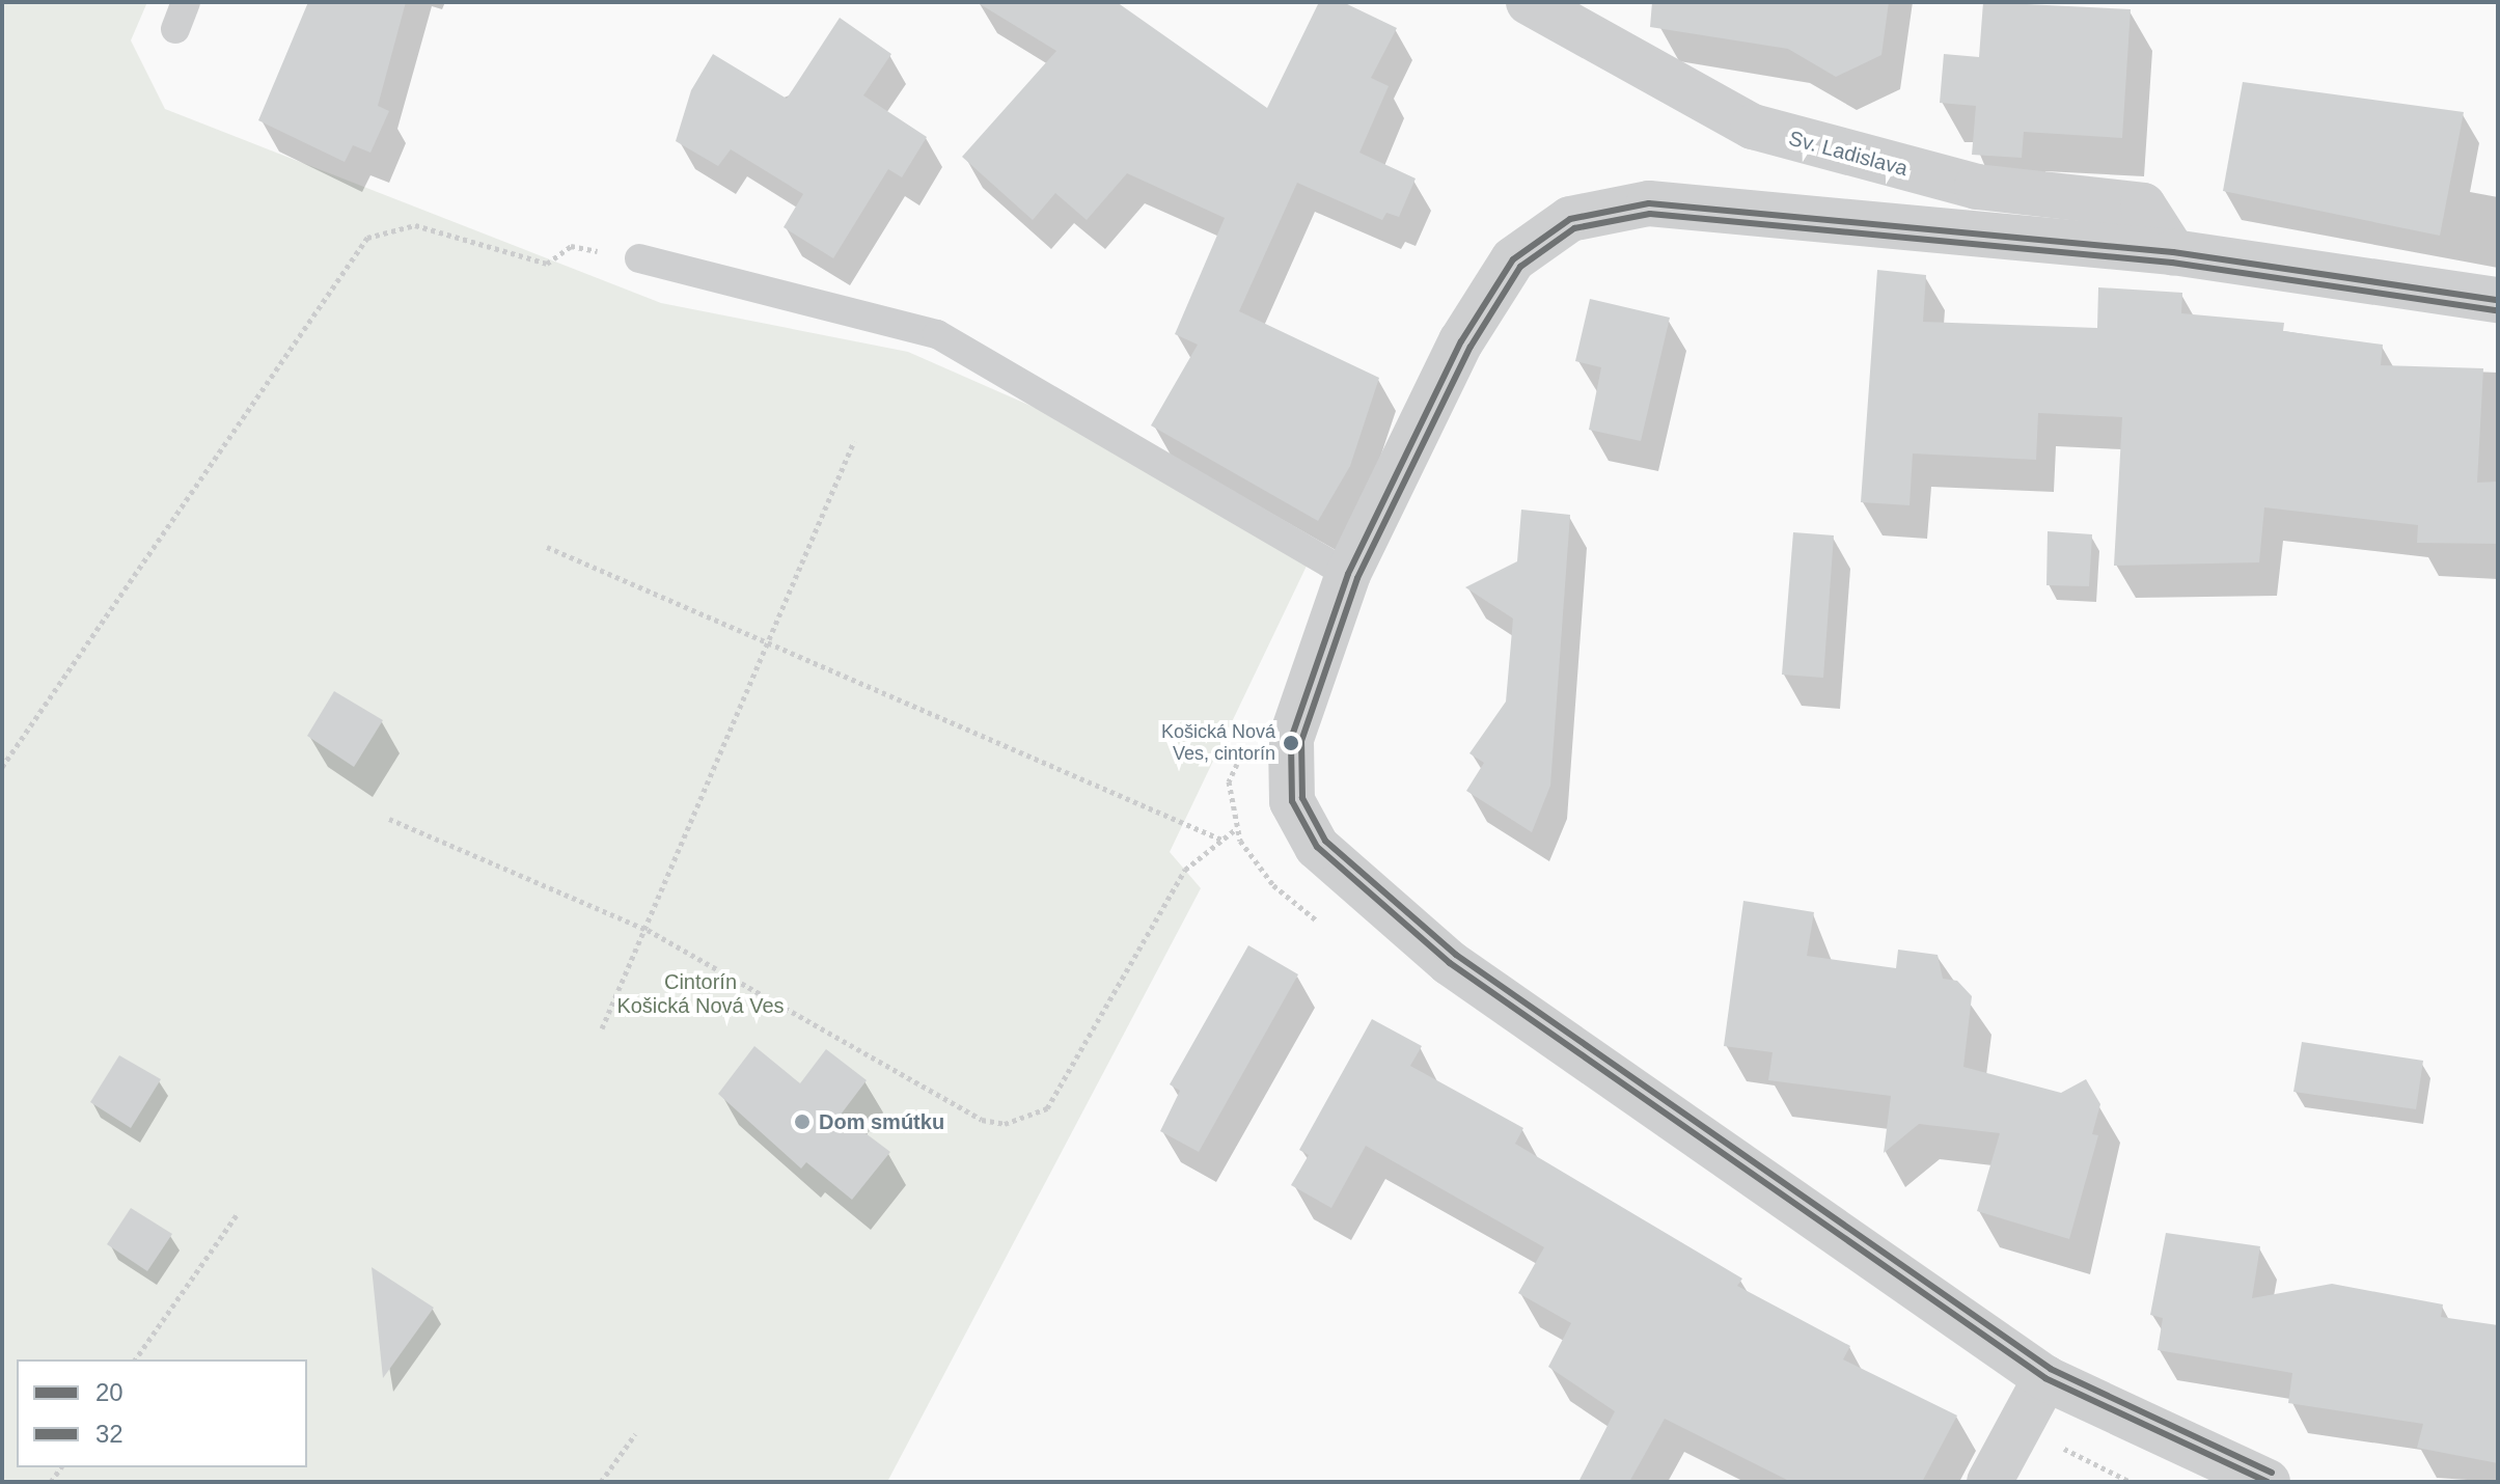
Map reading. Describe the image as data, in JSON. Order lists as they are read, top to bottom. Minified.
{"streets":{"street":["Sv. Ladislava"]},"parks":["Cintorín Košická Nová Ves"],"places":["Košická Nová Ves, cintorín","Dom smútku"],"lines":["transit line 20","transit line 32"],"legend":["20","32"]}
